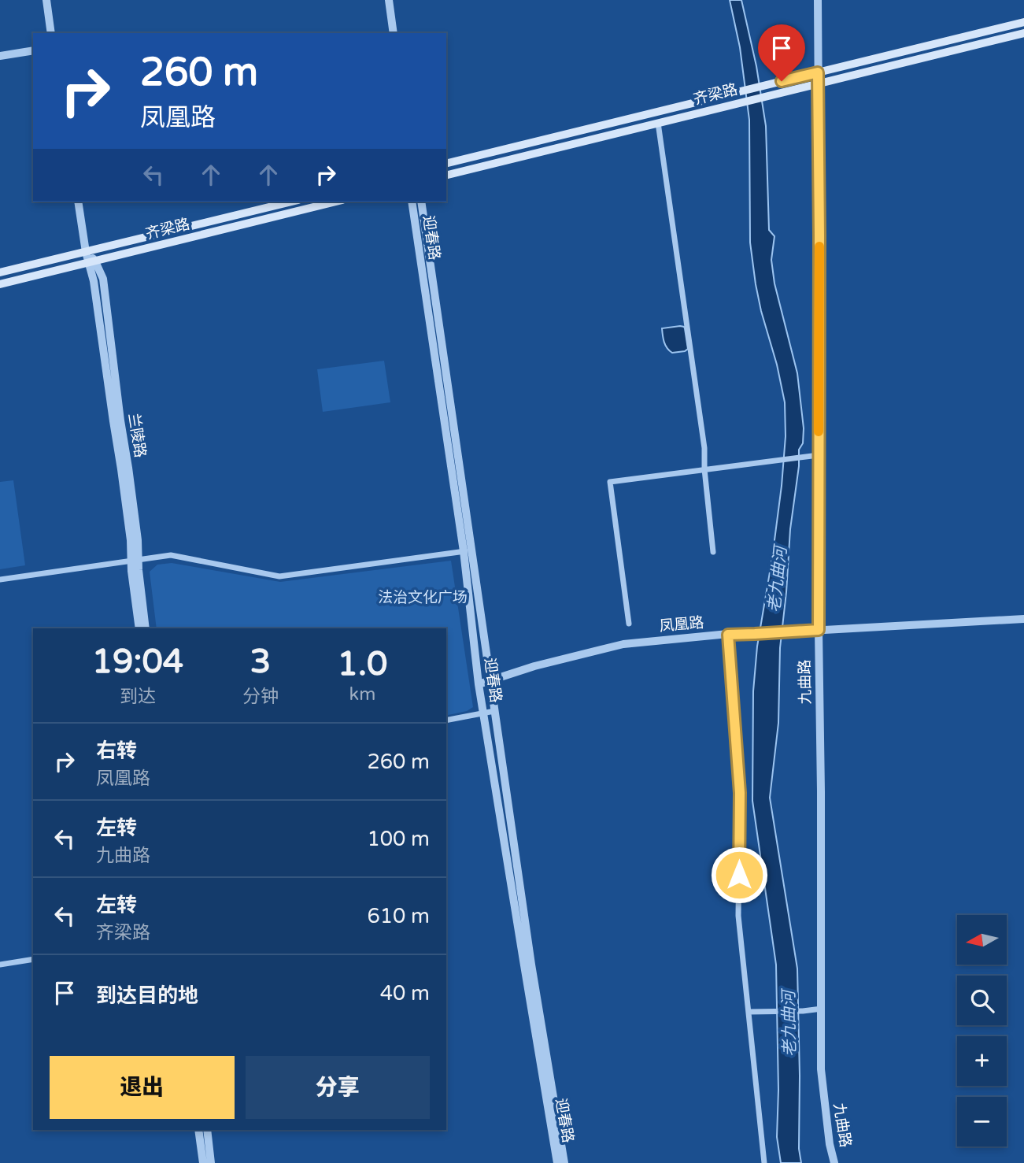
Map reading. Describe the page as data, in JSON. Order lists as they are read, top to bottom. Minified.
{"streets":{"main road":["齐梁路"],"street":["迎春路","兰陵路","凤凰路","九曲路"]},"crossings":[["齐梁路","兰陵路"],["齐梁路","九曲路"],["迎春路","凤凰路"],["凤凰路","九曲路"]],"water":["老九曲河"],"parks":["法治文化广场"],"north":"left","page":{"turn":["260 m","凤凰路"],"eta":["19:04","到达","3","分钟","1.0","km"],"list":[{"name":"右转","note":"凤凰路","value":"260 m"},{"name":"左转","note":"九曲路","value":"100 m"},{"name":"左转","note":"齐梁路","value":"610 m"},{"name":"到达目的地","value":"40 m"}],"map_buttons":["+","−"],"buttons":["退出","分享"]}}
